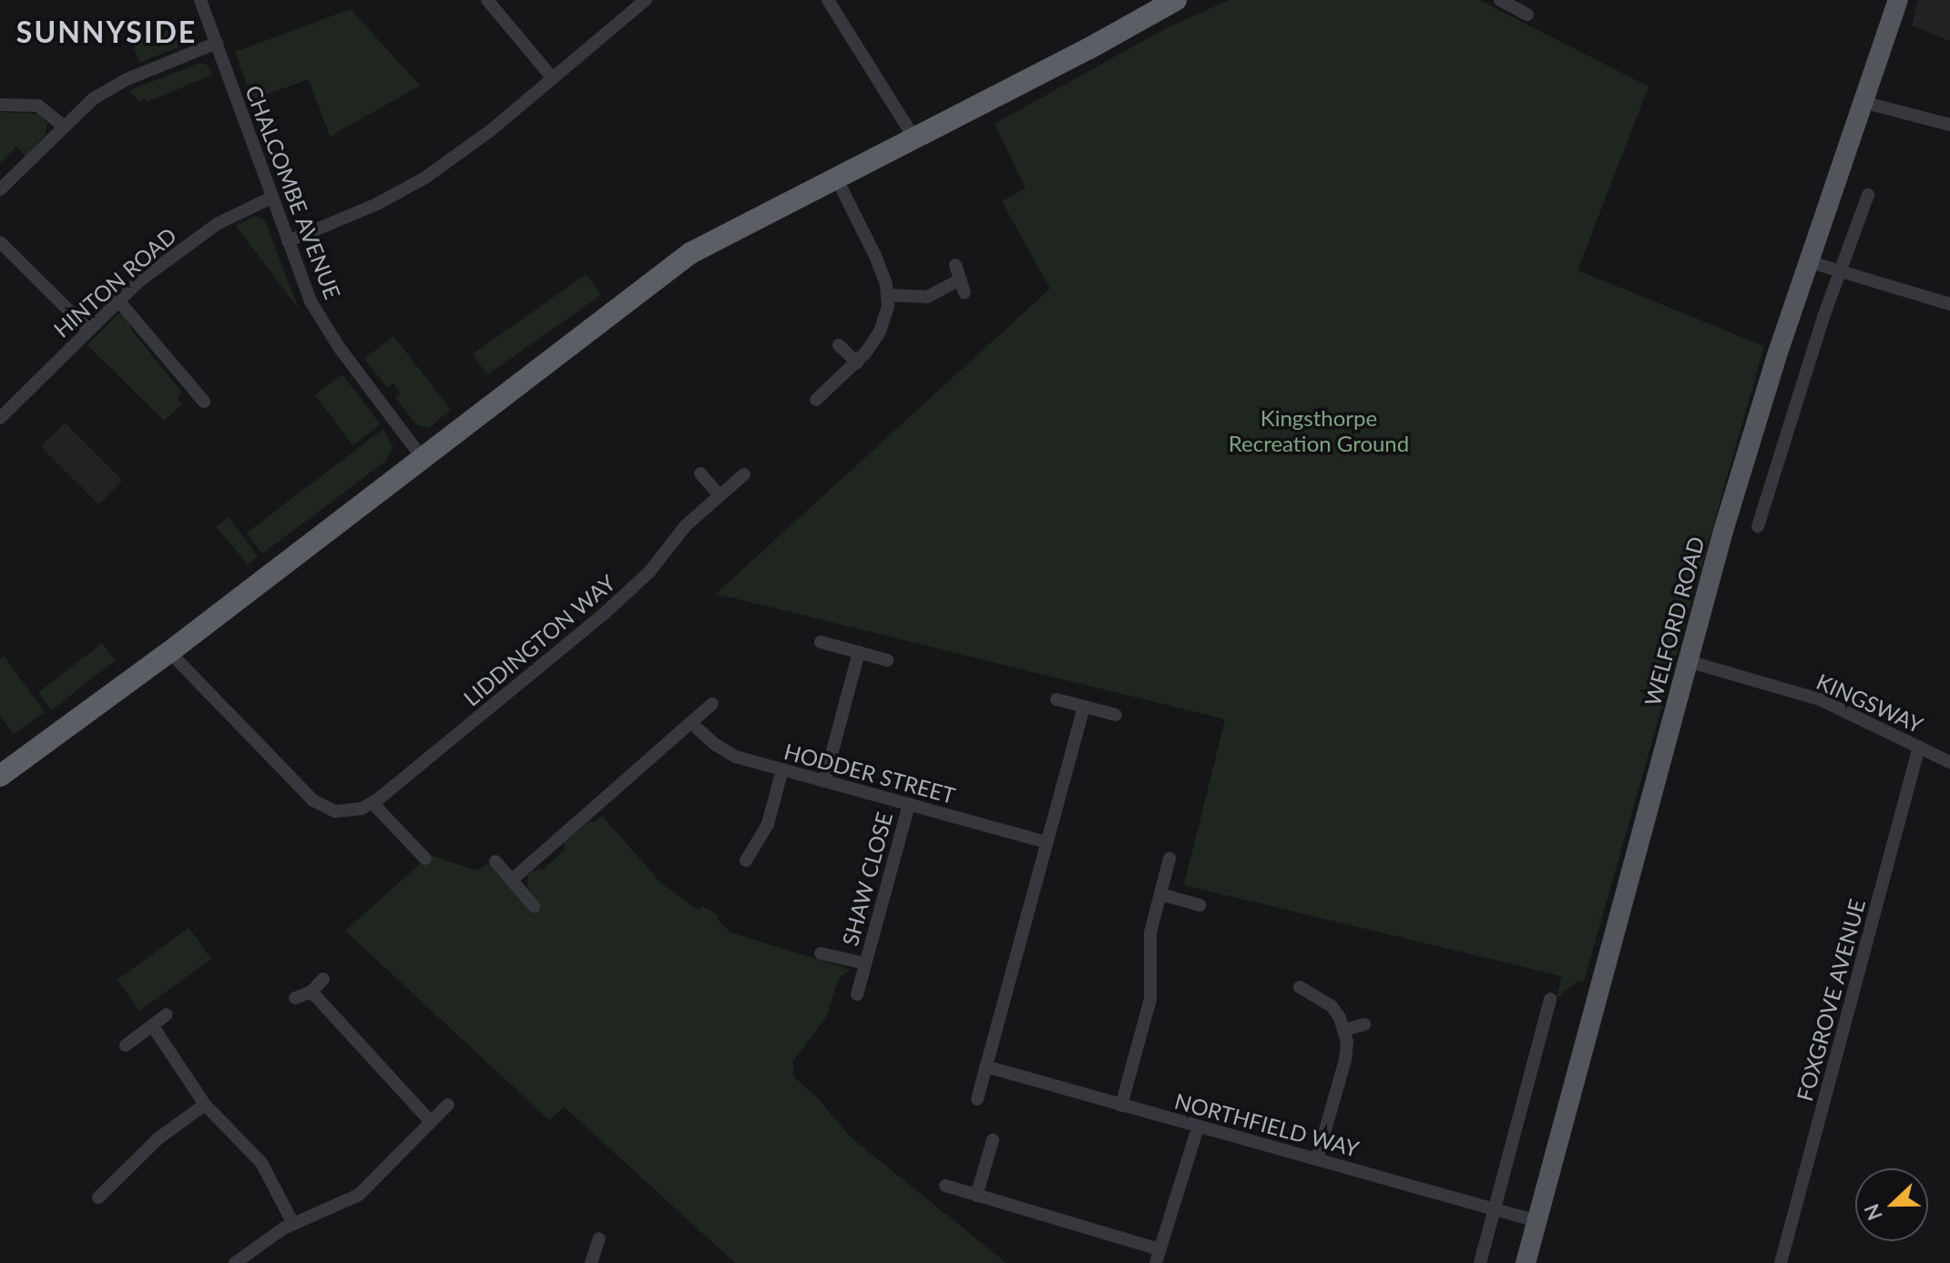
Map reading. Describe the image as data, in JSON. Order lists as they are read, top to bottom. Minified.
{"streets":{"main road":["WELFORD ROAD"],"street":["CHALCOMBE AVENUE","HINTON ROAD","LIDDINGTON WAY","KINGSWAY","HODDER STREET","SHAW CLOSE","FOXGROVE AVENUE","NORTHFIELD WAY"]},"crossings":[["CHALCOMBE AVENUE","HINTON ROAD"],["WELFORD ROAD","KINGSWAY"],["WELFORD ROAD","NORTHFIELD WAY"],["KINGSWAY","FOXGROVE AVENUE"],["HODDER STREET","SHAW CLOSE"]],"districts":["SUNNYSIDE"],"parks":["Kingsthorpe Recreation Ground"],"north":"left"}
